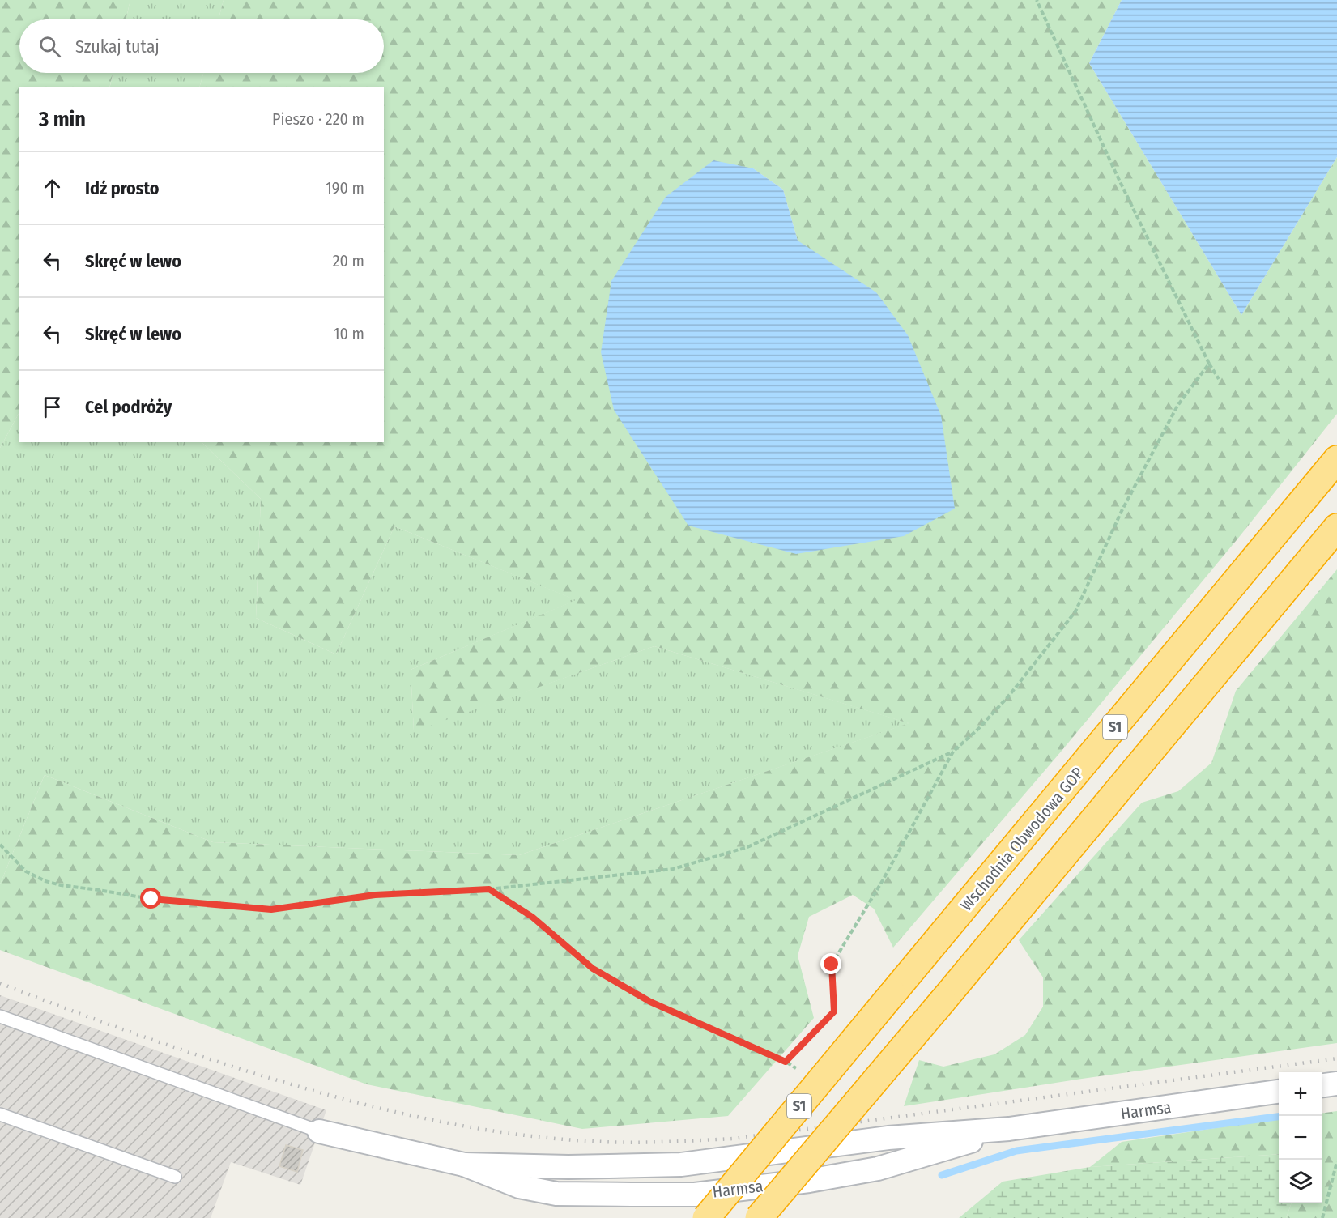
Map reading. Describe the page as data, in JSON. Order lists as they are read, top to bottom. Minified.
{"streets":{"highway":["S1","Wschodnia Obwodowa GOP"],"street":["Harmsa"]},"page":{"search":"Szukaj tutaj","heading":["3 min","Pieszo · 220 m"],"list":[["Idź prosto","190 m"],["Skręć w lewo","20 m"],["Skręć w lewo","10 m"],"Cel podróży"],"map_buttons":["+","−"]}}
